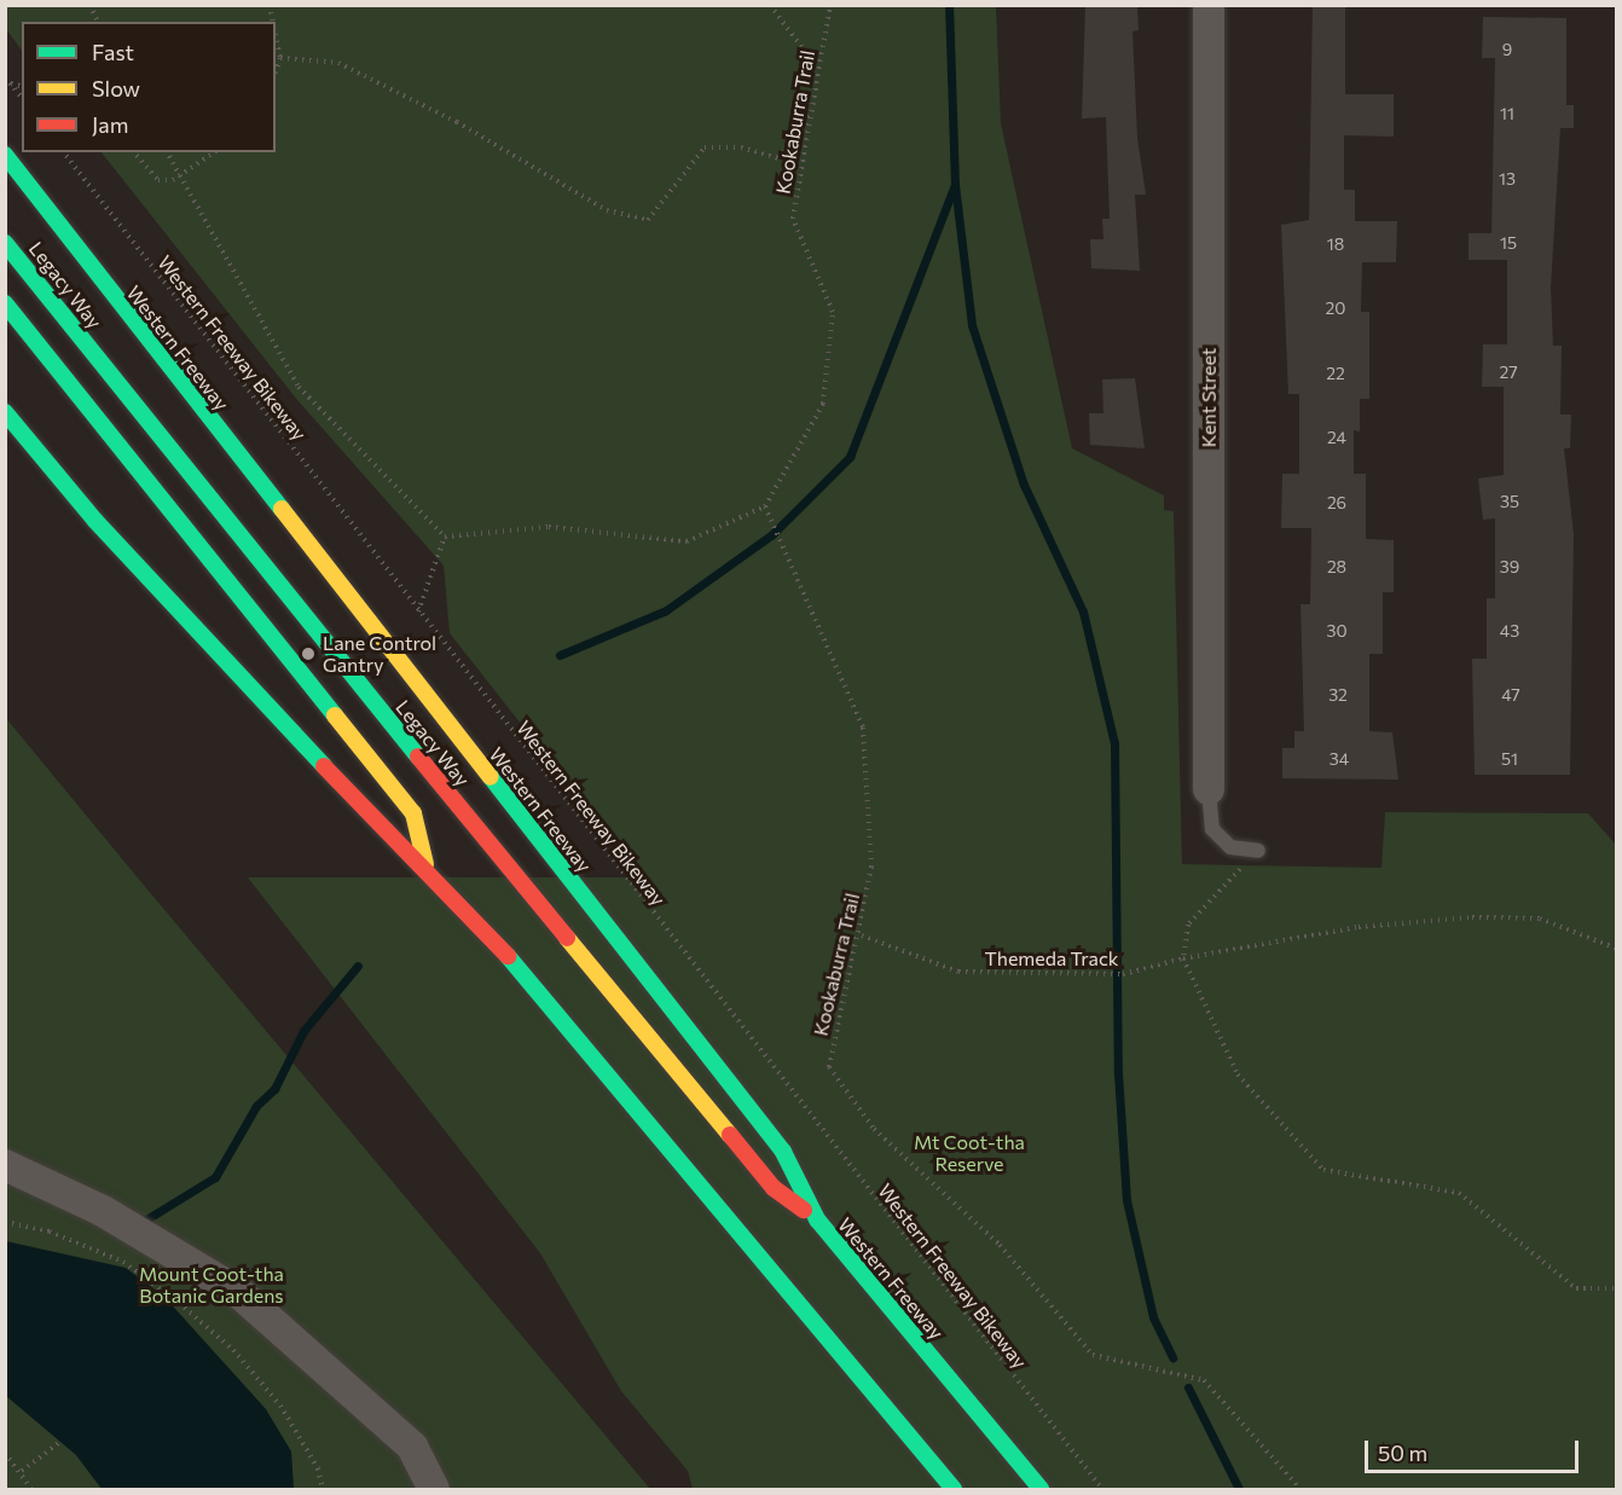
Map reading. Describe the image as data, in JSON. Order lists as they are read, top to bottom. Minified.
{"streets":{"highway":["Legacy Way","Western Freeway"],"street":["Kent Street"],"path":["Kookaburra Trail","Western Freeway Bikeway","Themeda Track"]},"crossings":[["Kookaburra Trail","Themeda Track"],["Legacy Way","Western Freeway"]],"parks":["Mt Coot-tha Reserve","Mount Coot-tha Botanic Gardens"],"places":["Lane Control Gantry"],"house_numbers":["9","11","13","15","18","20","27","22","24","35","26","28","39","30","43","32","47","34","51"],"legend":["Fast","Slow","Jam"],"scale_bar":"50 m"}
